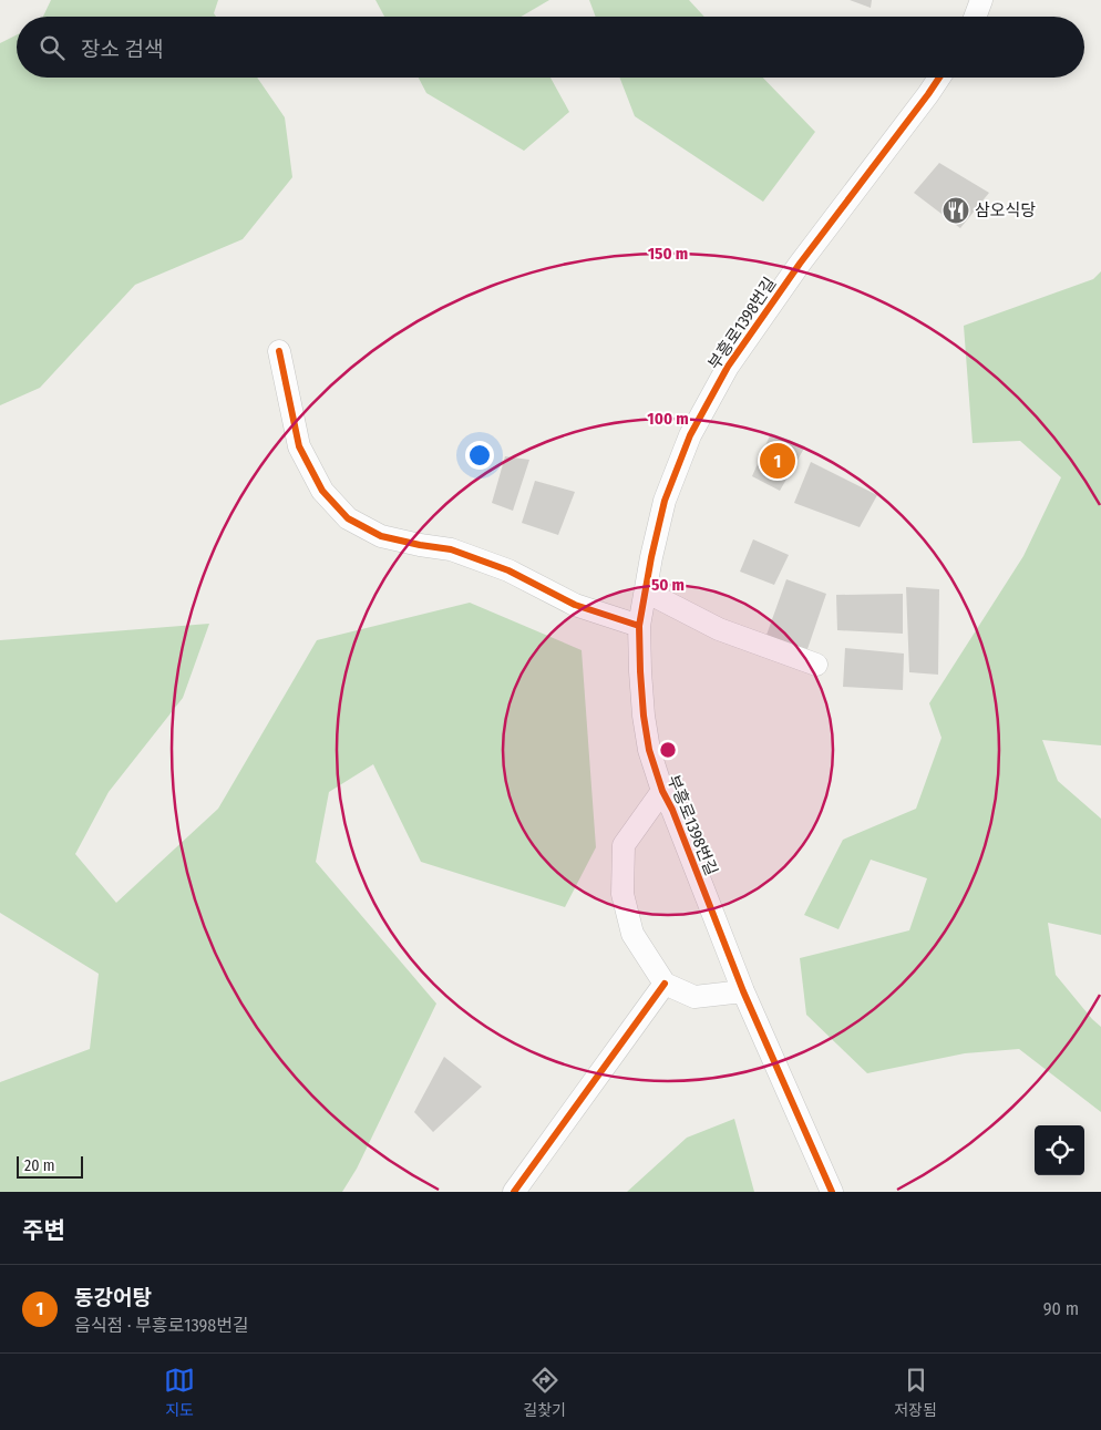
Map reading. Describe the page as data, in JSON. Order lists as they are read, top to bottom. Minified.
{"streets":{"street":["부흥로1398번길"]},"places":{"restaurant":["삼오식당"]},"scale_bar":"20 m","page":{"search":"장소 검색","pins":"1","scale":"20 m","heading":"주변","list":[{"mark":"1","name":"동강어탕","note":"음식점 · 부흥로1398번길","value":"90 m"}],"nav":["지도","길찾기","저장됨"]},"rings":["150 m","100 m","50 m"]}
